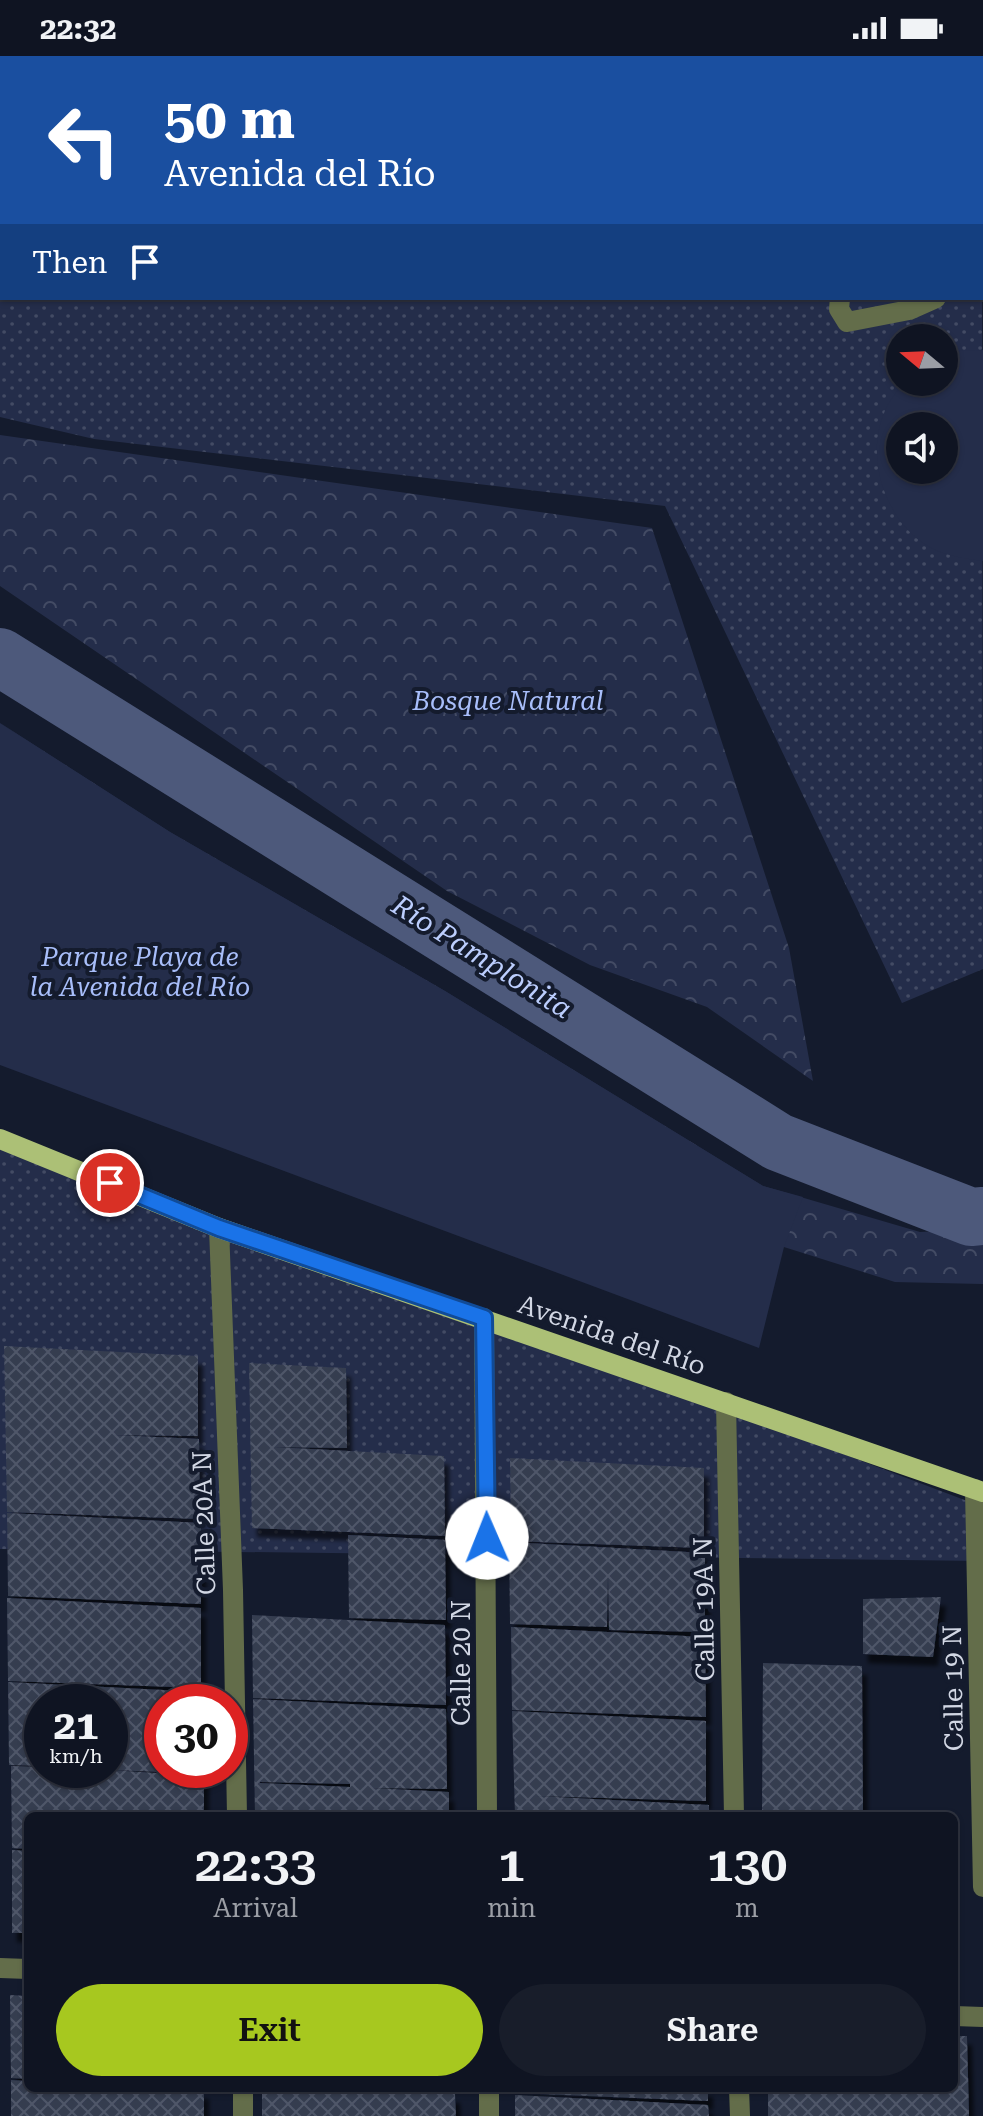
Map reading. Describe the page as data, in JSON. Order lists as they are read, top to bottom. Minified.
{"streets":{"main road":["Avenida del Río"],"street":["Calle 20A N","Calle 19A N","Calle 20 N","Calle 19 N"]},"crossings":[["Avenida del Río","Calle 20A N"],["Avenida del Río","Calle 19A N"],["Avenida del Río","Calle 20 N"],["Avenida del Río","Calle 19 N"]],"water":["Río Pamplonita"],"parks":["Bosque Natural","Parque Playa de la Avenida del Río"],"north":"left","page":{"status":"22:32","turn":["50 m","Avenida del Río"],"then":"Then","speed":"21 km/h","limit":"30","eta":["22:33","Arrival","1","min","130","m"],"buttons":["Exit","Share"]}}
